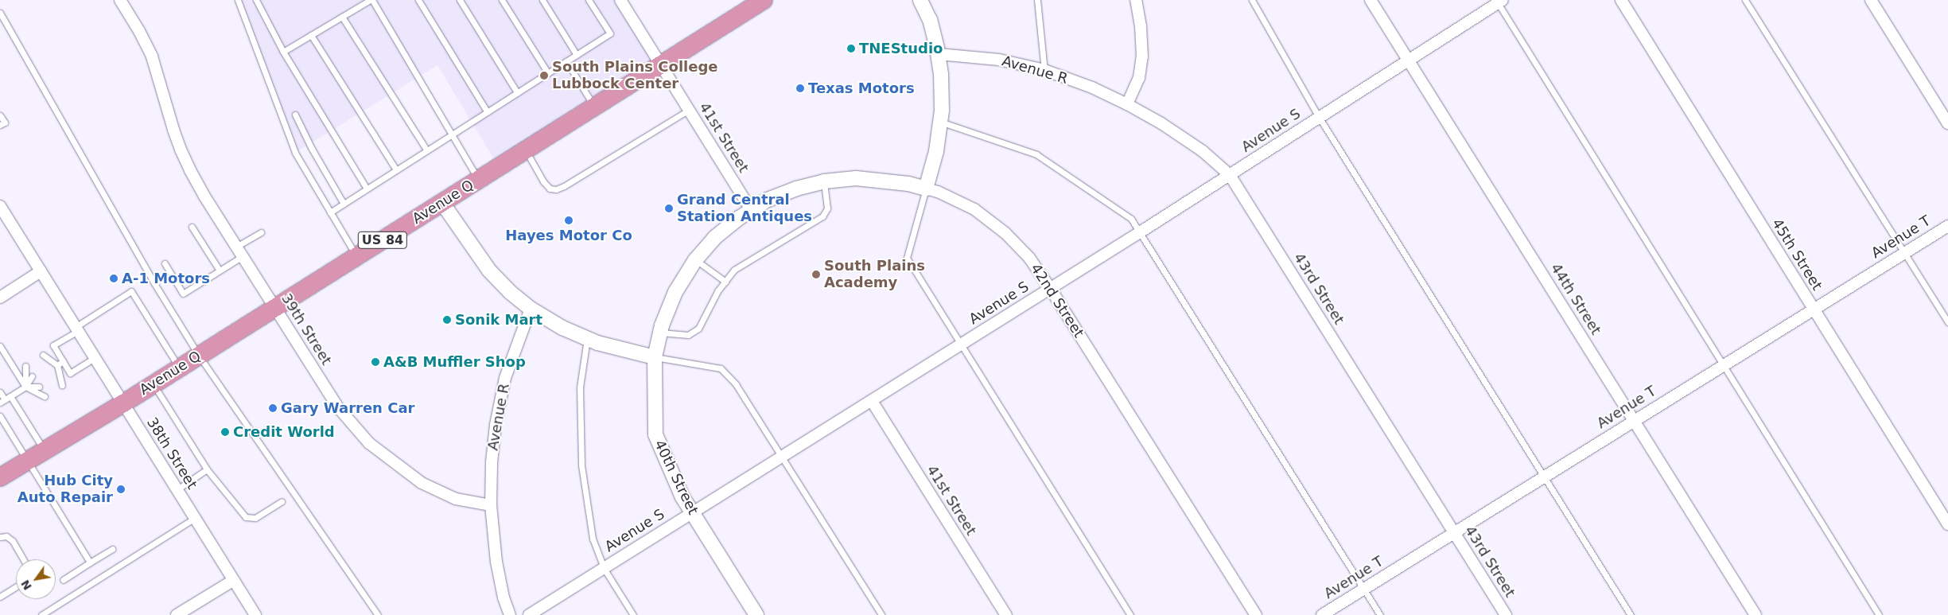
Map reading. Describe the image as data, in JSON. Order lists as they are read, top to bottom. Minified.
{"streets":{"highway":["Avenue Q","US 84"],"street":["Avenue R","Avenue S","41st Street","Avenue T","45th Street","43rd Street","44th Street","42nd Street","39th Street","38th Street","40th Street"]},"crossings":[["Avenue R","43rd Street"],["Avenue R","39th Street"],["Avenue S","41st Street"],["Avenue S","43rd Street"],["Avenue S","44th Street"],["Avenue S","42nd Street"],["Avenue S","40th Street"],["41st Street","Avenue Q"],["Avenue Q","39th Street"],["Avenue Q","38th Street"],["Avenue T","45th Street"],["Avenue T","43rd Street"],["Avenue T","44th Street"]],"places":["TNEStudio","South Plains College Lubbock Center","Texas Motors","Grand Central Station Antiques","Hayes Motor Co","South Plains Academy","A-1 Motors","Sonik Mart","A&B Muffler Shop","Gary Warren Car","Credit World","Hub City Auto Repair"],"north":"bottom left"}
